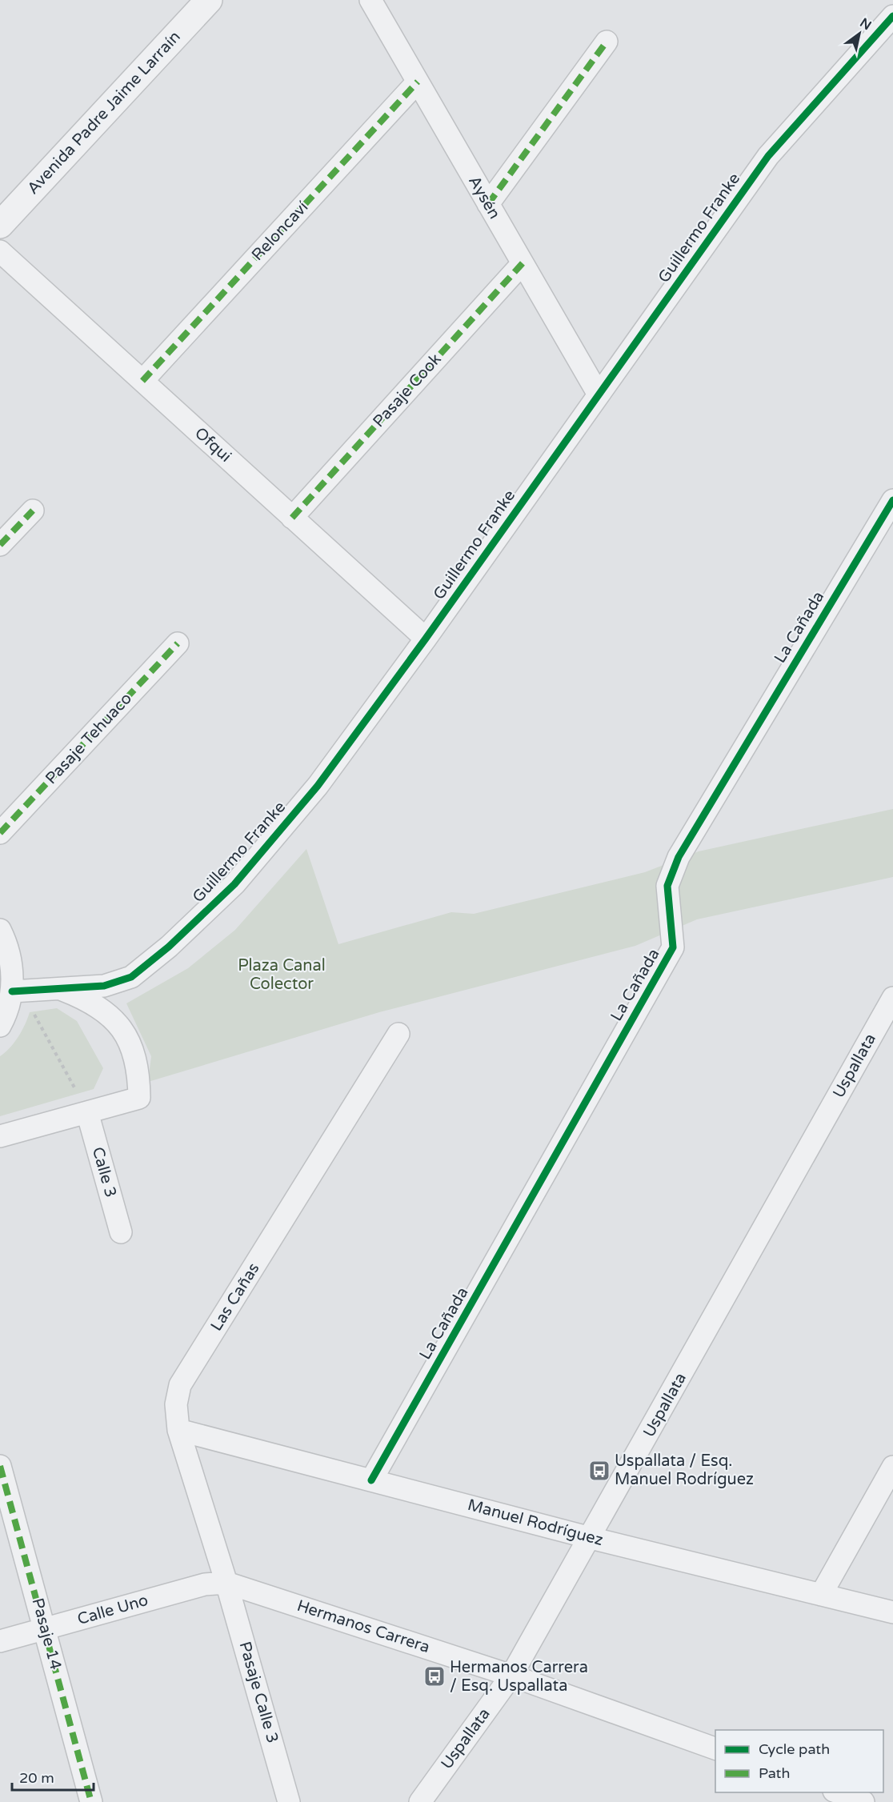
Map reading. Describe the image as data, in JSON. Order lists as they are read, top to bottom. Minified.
{"streets":{"street":["Avenida Padre Jaime Larraín","Aysén","Guillermo Franke","Reloncaví","Pasaje Cook","Ofqui","La Cañada","Pasaje Tehuaco","Uspallata","Calle 3","Las Cañas","Manuel Rodríguez","Calle Uno","Hermanos Carrera","Pasaje 14","Pasaje Calle 3"]},"crossings":[["Aysén","Guillermo Franke"],["Aysén","Reloncaví"],["Aysén","Pasaje Cook"],["Guillermo Franke","Ofqui"],["Reloncaví","Ofqui"],["Pasaje Cook","Ofqui"],["La Cañada","Manuel Rodríguez"],["Uspallata","Manuel Rodríguez"],["Uspallata","Hermanos Carrera"],["Las Cañas","Manuel Rodríguez"],["Las Cañas","Calle Uno"],["Las Cañas","Hermanos Carrera"],["Las Cañas","Pasaje Calle 3"],["Calle Uno","Hermanos Carrera"],["Calle Uno","Pasaje 14"],["Calle Uno","Pasaje Calle 3"],["Hermanos Carrera","Pasaje Calle 3"]],"parks":["Plaza Canal Colector"],"places":{"bus stop":["Uspallata / Esq. Manuel Rodríguez","Hermanos Carrera / Esq. Uspallata"]},"legend":["Cycle path","Path"],"scale_bar":"20 m","north":"top right"}
